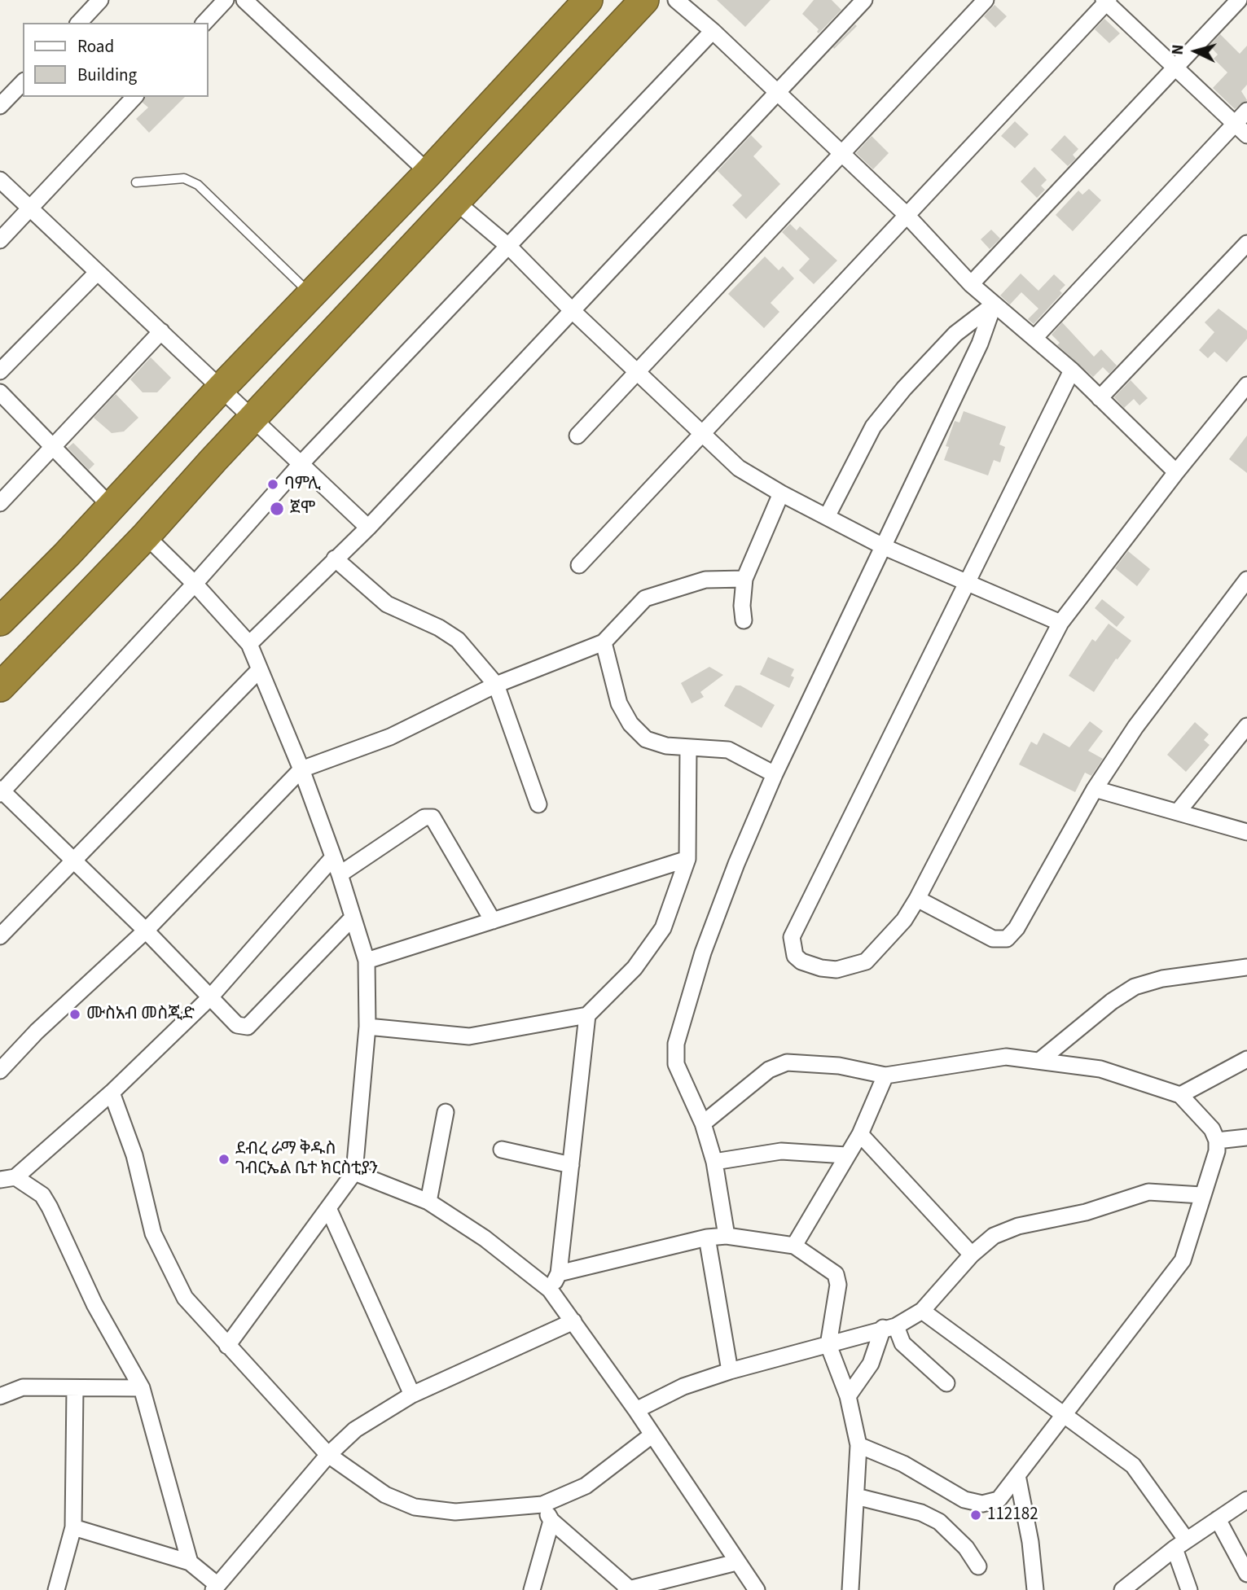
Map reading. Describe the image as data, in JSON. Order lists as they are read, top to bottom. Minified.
{"places":["ባምሊ","ጀሞ","ሙስአብ መስጂድ","ደብረ ራማ ቅዱስ ገብርኤል ቤተ ክርስቲያን","112182"],"legend":["Road","Building"],"north":"left"}
